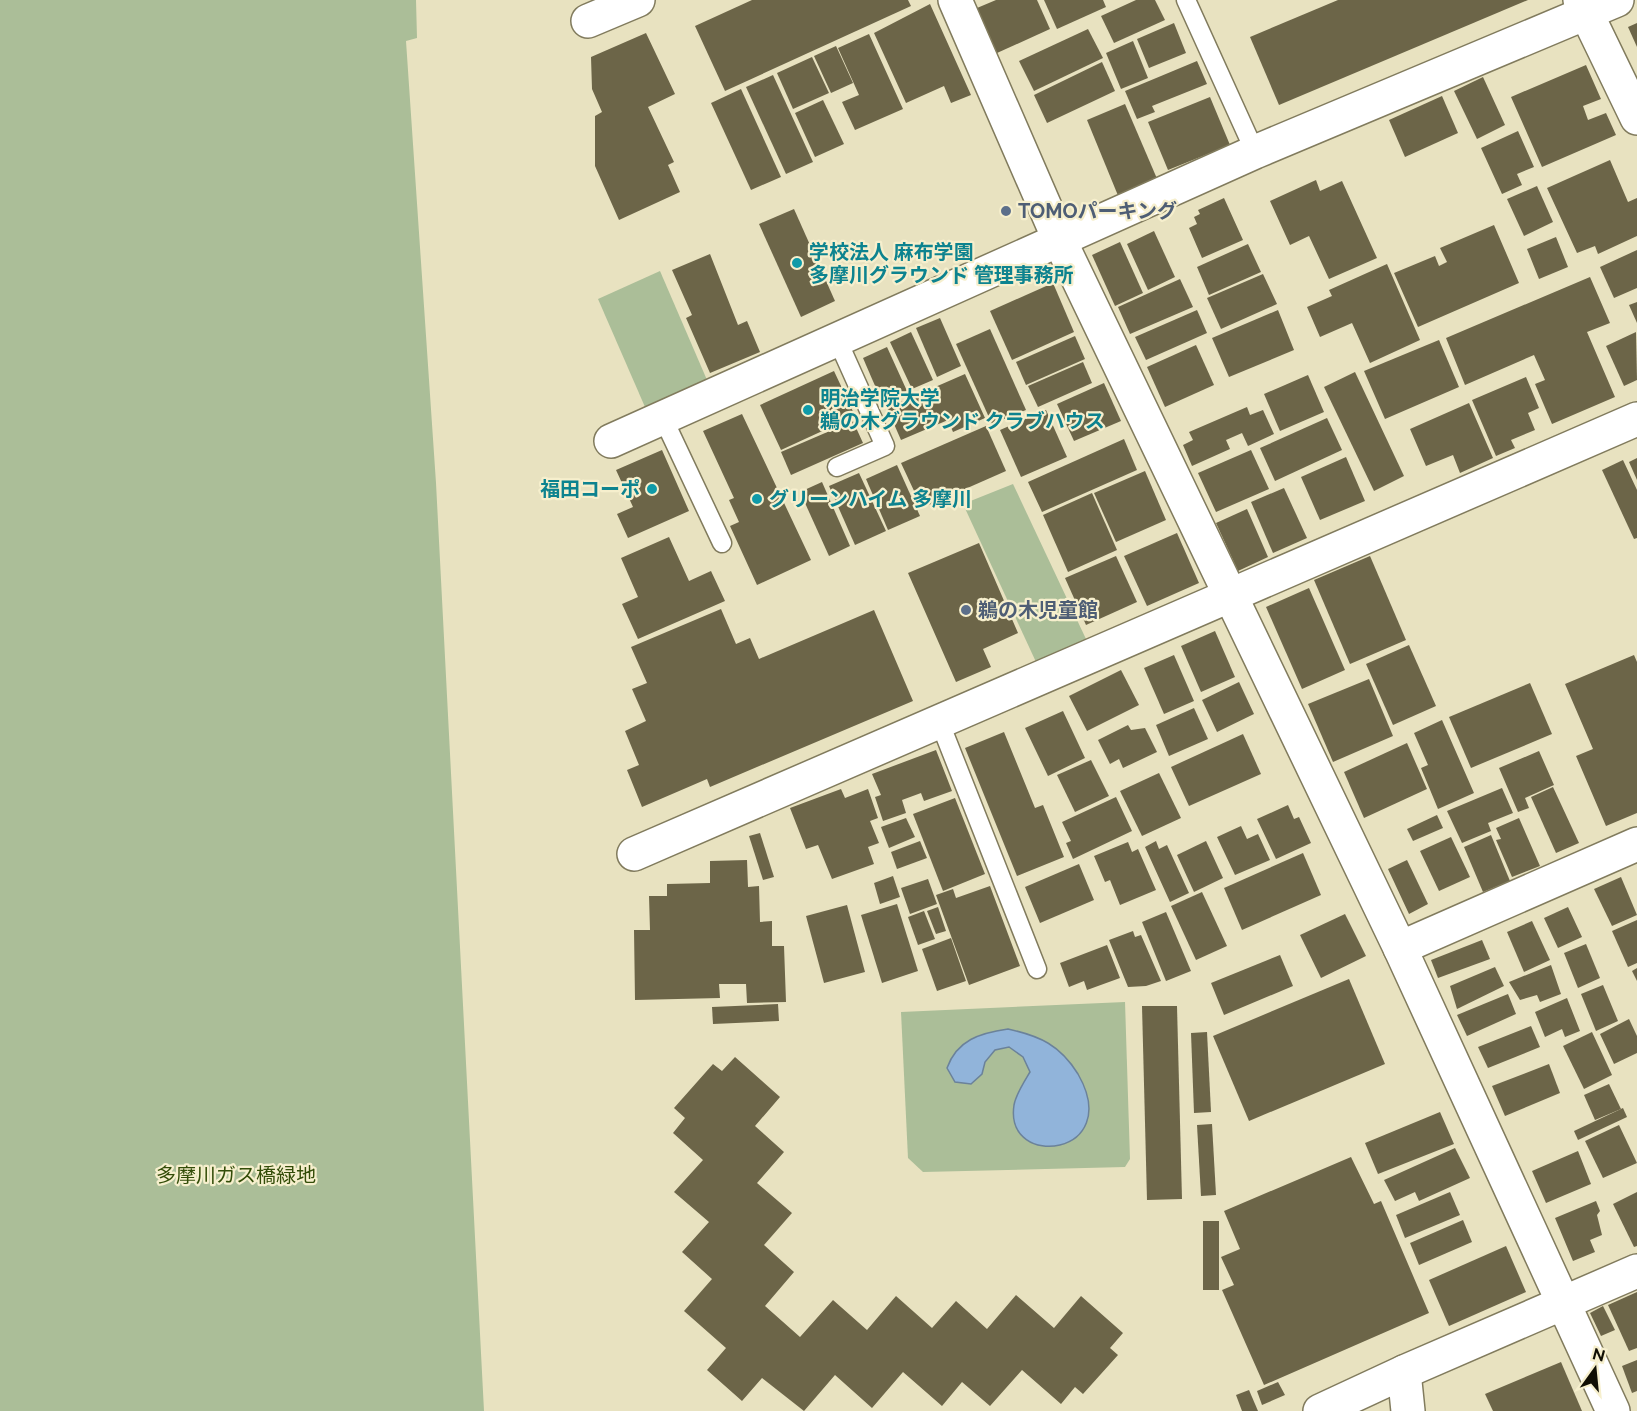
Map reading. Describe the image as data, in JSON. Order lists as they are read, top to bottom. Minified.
{"parks":["多摩川ガス橋緑地"],"places":["TOMOパーキング","学校法人 麻布学園 多摩川グラウンド 管理事務所","明治学院大学 鵜の木グラウンド クラブハウス","福田コーポ","グリーンハイム 多摩川","鵜の木児童館"],"north":"top"}
